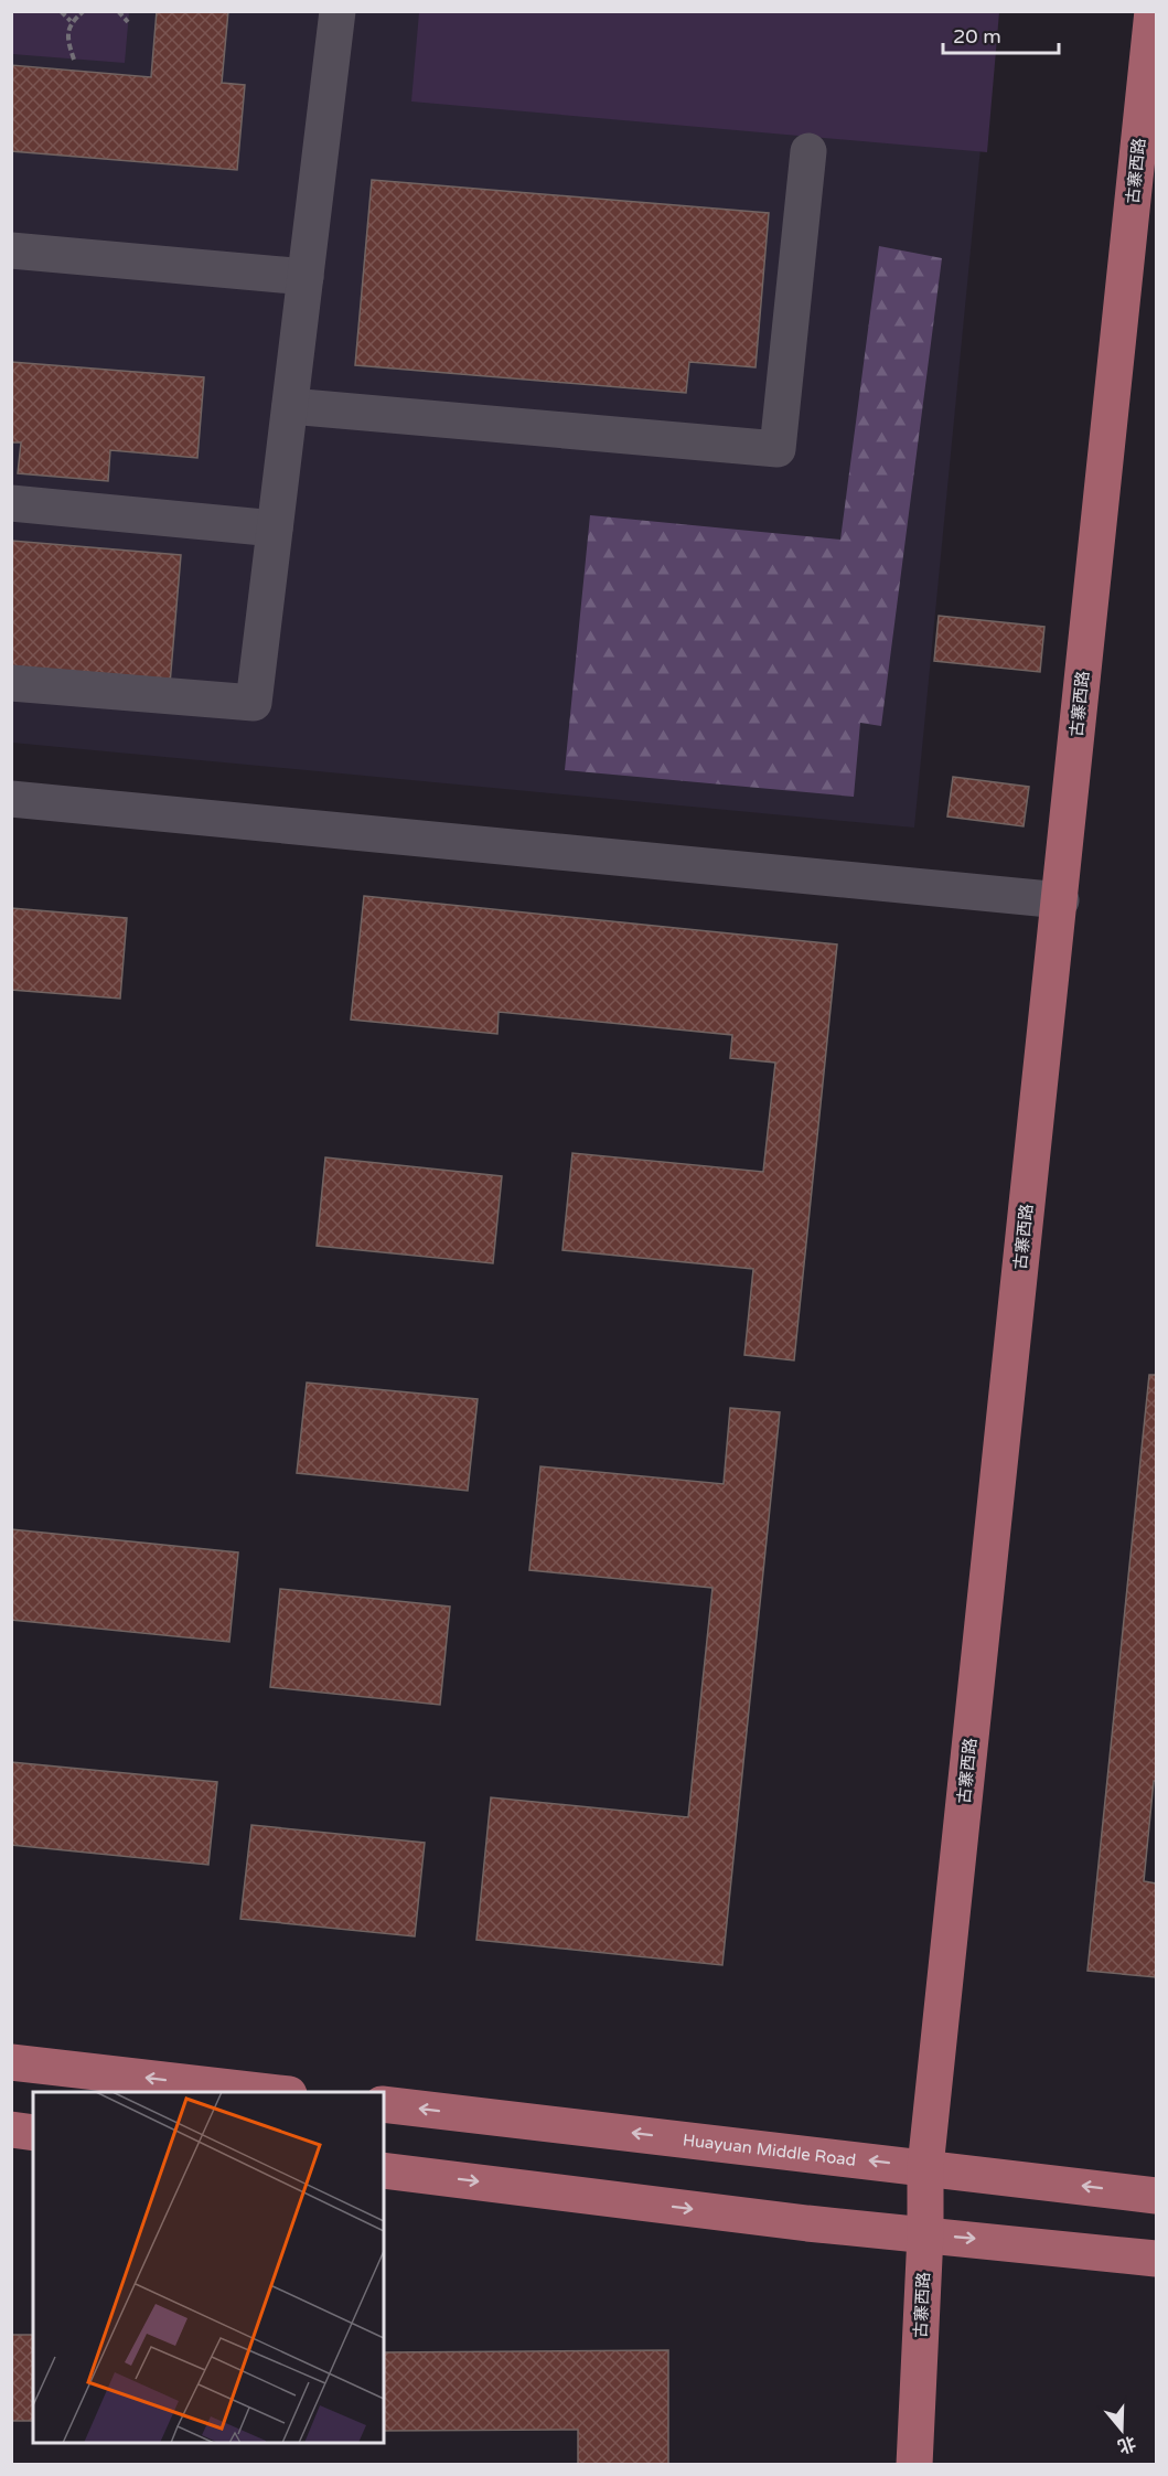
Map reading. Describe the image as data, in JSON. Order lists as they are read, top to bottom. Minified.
{"streets":{"main road":["古寨西路","Huayuan Middle Road"]},"crossings":[["古寨西路","Huayuan Middle Road"]],"scale_bar":"20 m","north":"bottom"}
